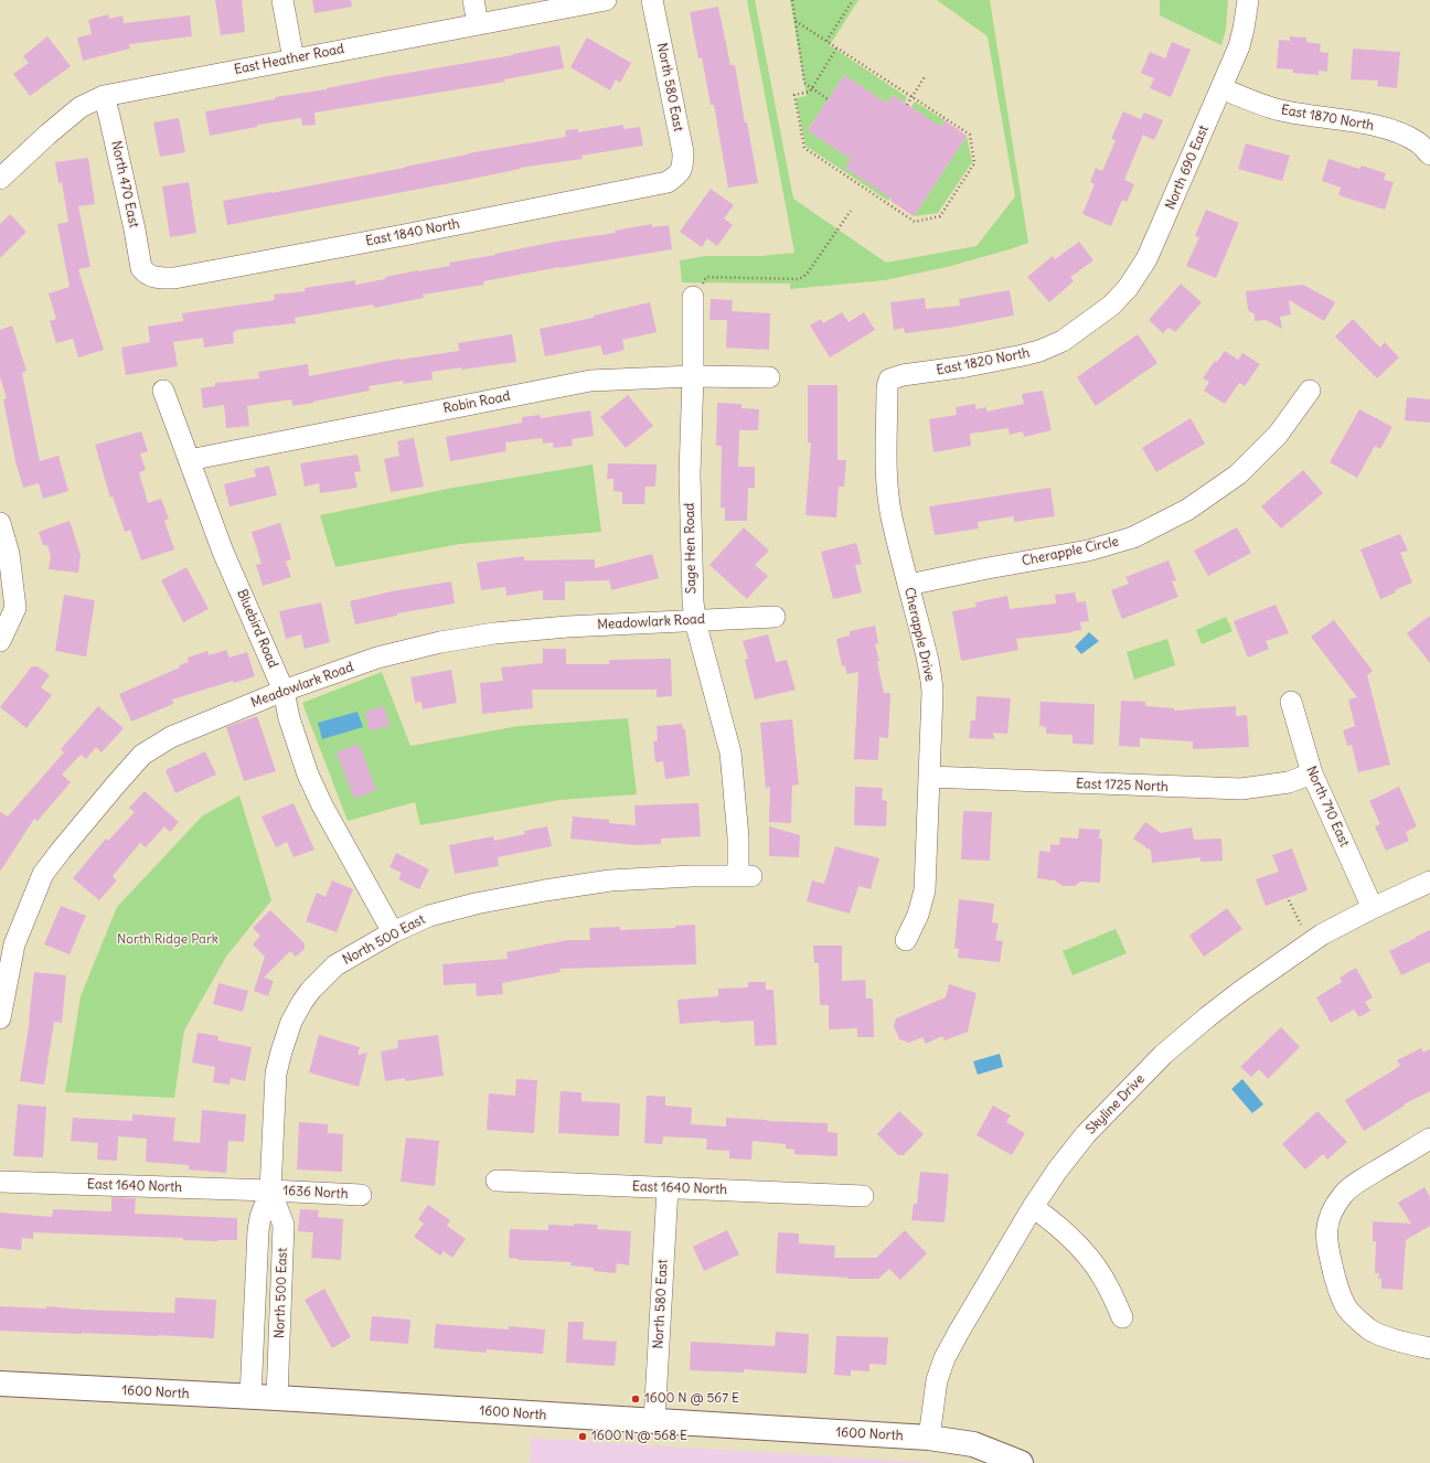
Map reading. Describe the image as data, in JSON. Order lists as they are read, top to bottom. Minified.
{"streets":{"main road":["1600 North"],"street":["East Heather Road","North 580 East","East 1870 North","North 690 East","North 470 East","East 1840 North","East 1820 North","Robin Road","Sage Hen Road","Cherapple Circle","Meadowlark Road","Bluebird Road","Cherapple Drive","East 1725 North","North 710 East","North 500 East","Skyline Drive","East 1640 North","1636 North"]},"crossings":[["East Heather Road","North 470 East"],["North 580 East","East 1840 North"],["North 580 East","East 1640 North"],["North 580 East","1600 North"],["East 1870 North","North 690 East"],["North 690 East","East 1820 North"],["North 470 East","East 1840 North"],["East 1820 North","Cherapple Drive"],["Robin Road","Sage Hen Road"],["Robin Road","Bluebird Road"],["Sage Hen Road","Meadowlark Road"],["Sage Hen Road","North 500 East"],["Cherapple Circle","Cherapple Drive"],["Meadowlark Road","Bluebird Road"],["Bluebird Road","North 500 East"],["Cherapple Drive","East 1725 North"],["East 1725 North","North 710 East"],["North 710 East","Skyline Drive"],["North 500 East","East 1640 North"],["North 500 East","1636 North"],["North 500 East","1600 North"],["Skyline Drive","1600 North"],["East 1640 North","1636 North"]],"parks":["North Ridge Park"],"places":["1600 N @ 567 E","1600 N @ 568 E"]}
